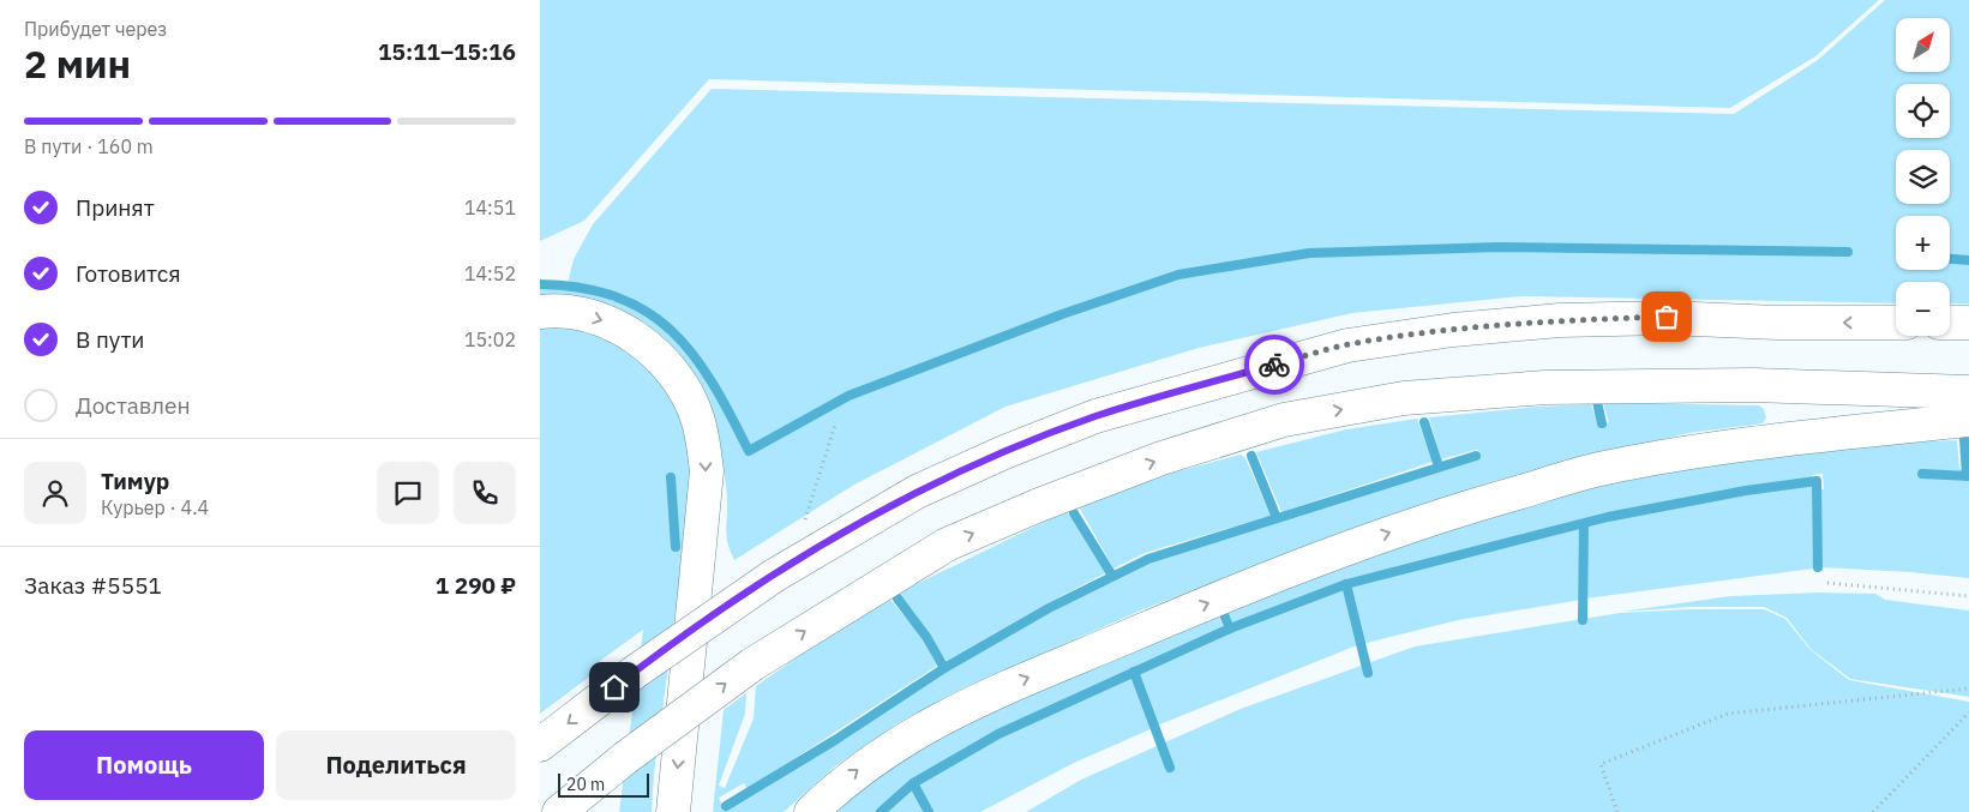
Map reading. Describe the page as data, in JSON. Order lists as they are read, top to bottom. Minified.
{"scale_bar":"20 m","north":"top right","page":{"heading":["2 мин","Прибудет через","15:11–15:16"],"panel":["Тимур","Курьер · 4.4","Заказ #5551","1 290 ₽"],"map_buttons":["+","−"],"bar":"В пути · 160 m","list":[["Принят","14:51"],["Готовится","14:52"],["В пути","15:02"],"Доставлен"],"buttons":["Помощь","Поделиться"],"scale":"20 m"}}
